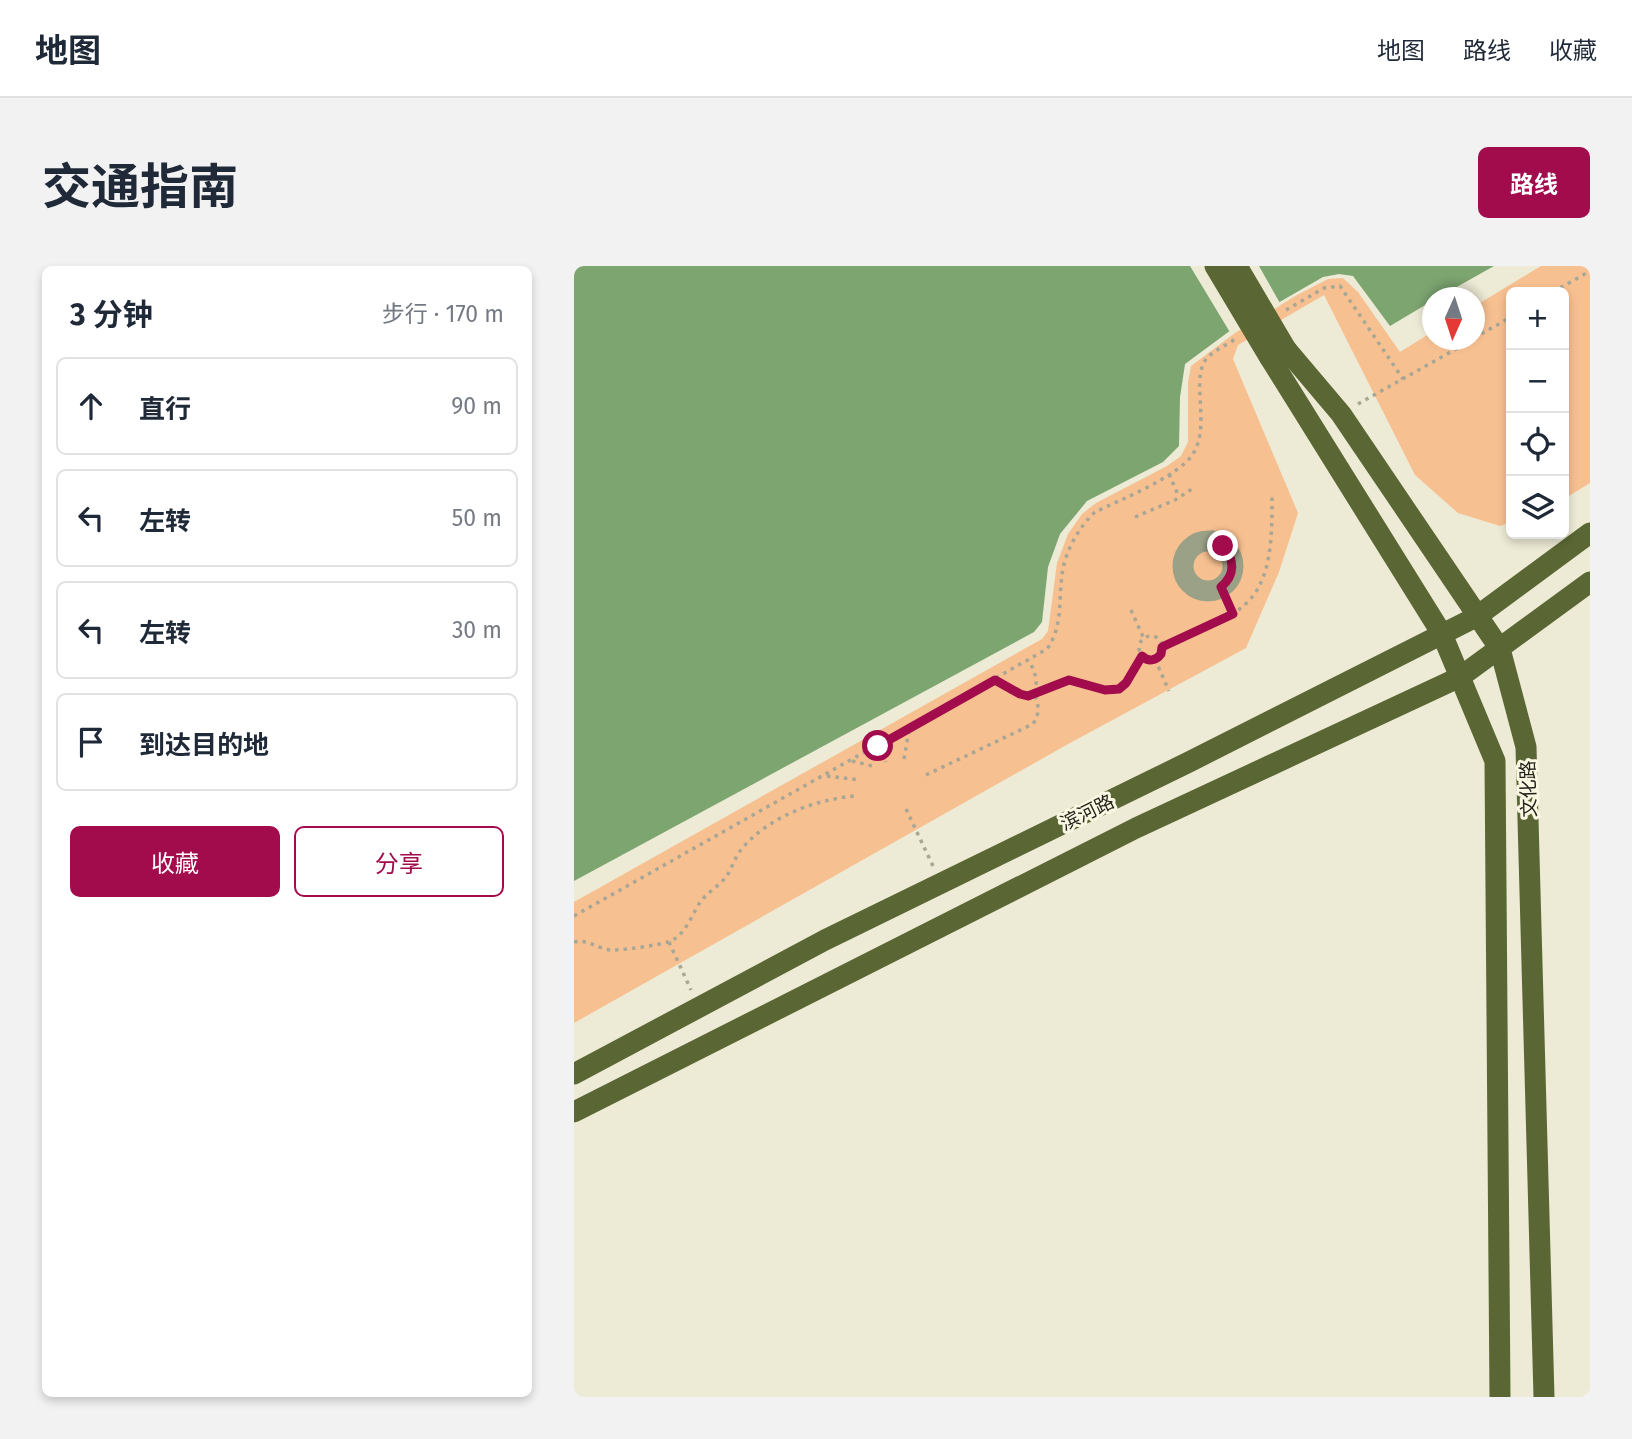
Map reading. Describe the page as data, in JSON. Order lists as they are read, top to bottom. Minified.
{"streets":{"main road":["文化路","滨河路"]},"crossings":[["文化路","滨河路"]],"north":"bottom","page":{"header":"地图","nav":["地图","路线","收藏"],"title":"交通指南","buttons":["路线",["收藏","分享"]],"heading":["3 分钟","步行 · 170 m"],"map_buttons":["+","−"],"list":[["直行","90 m"],["左转","50 m"],["左转","30 m"],"到达目的地"]}}
